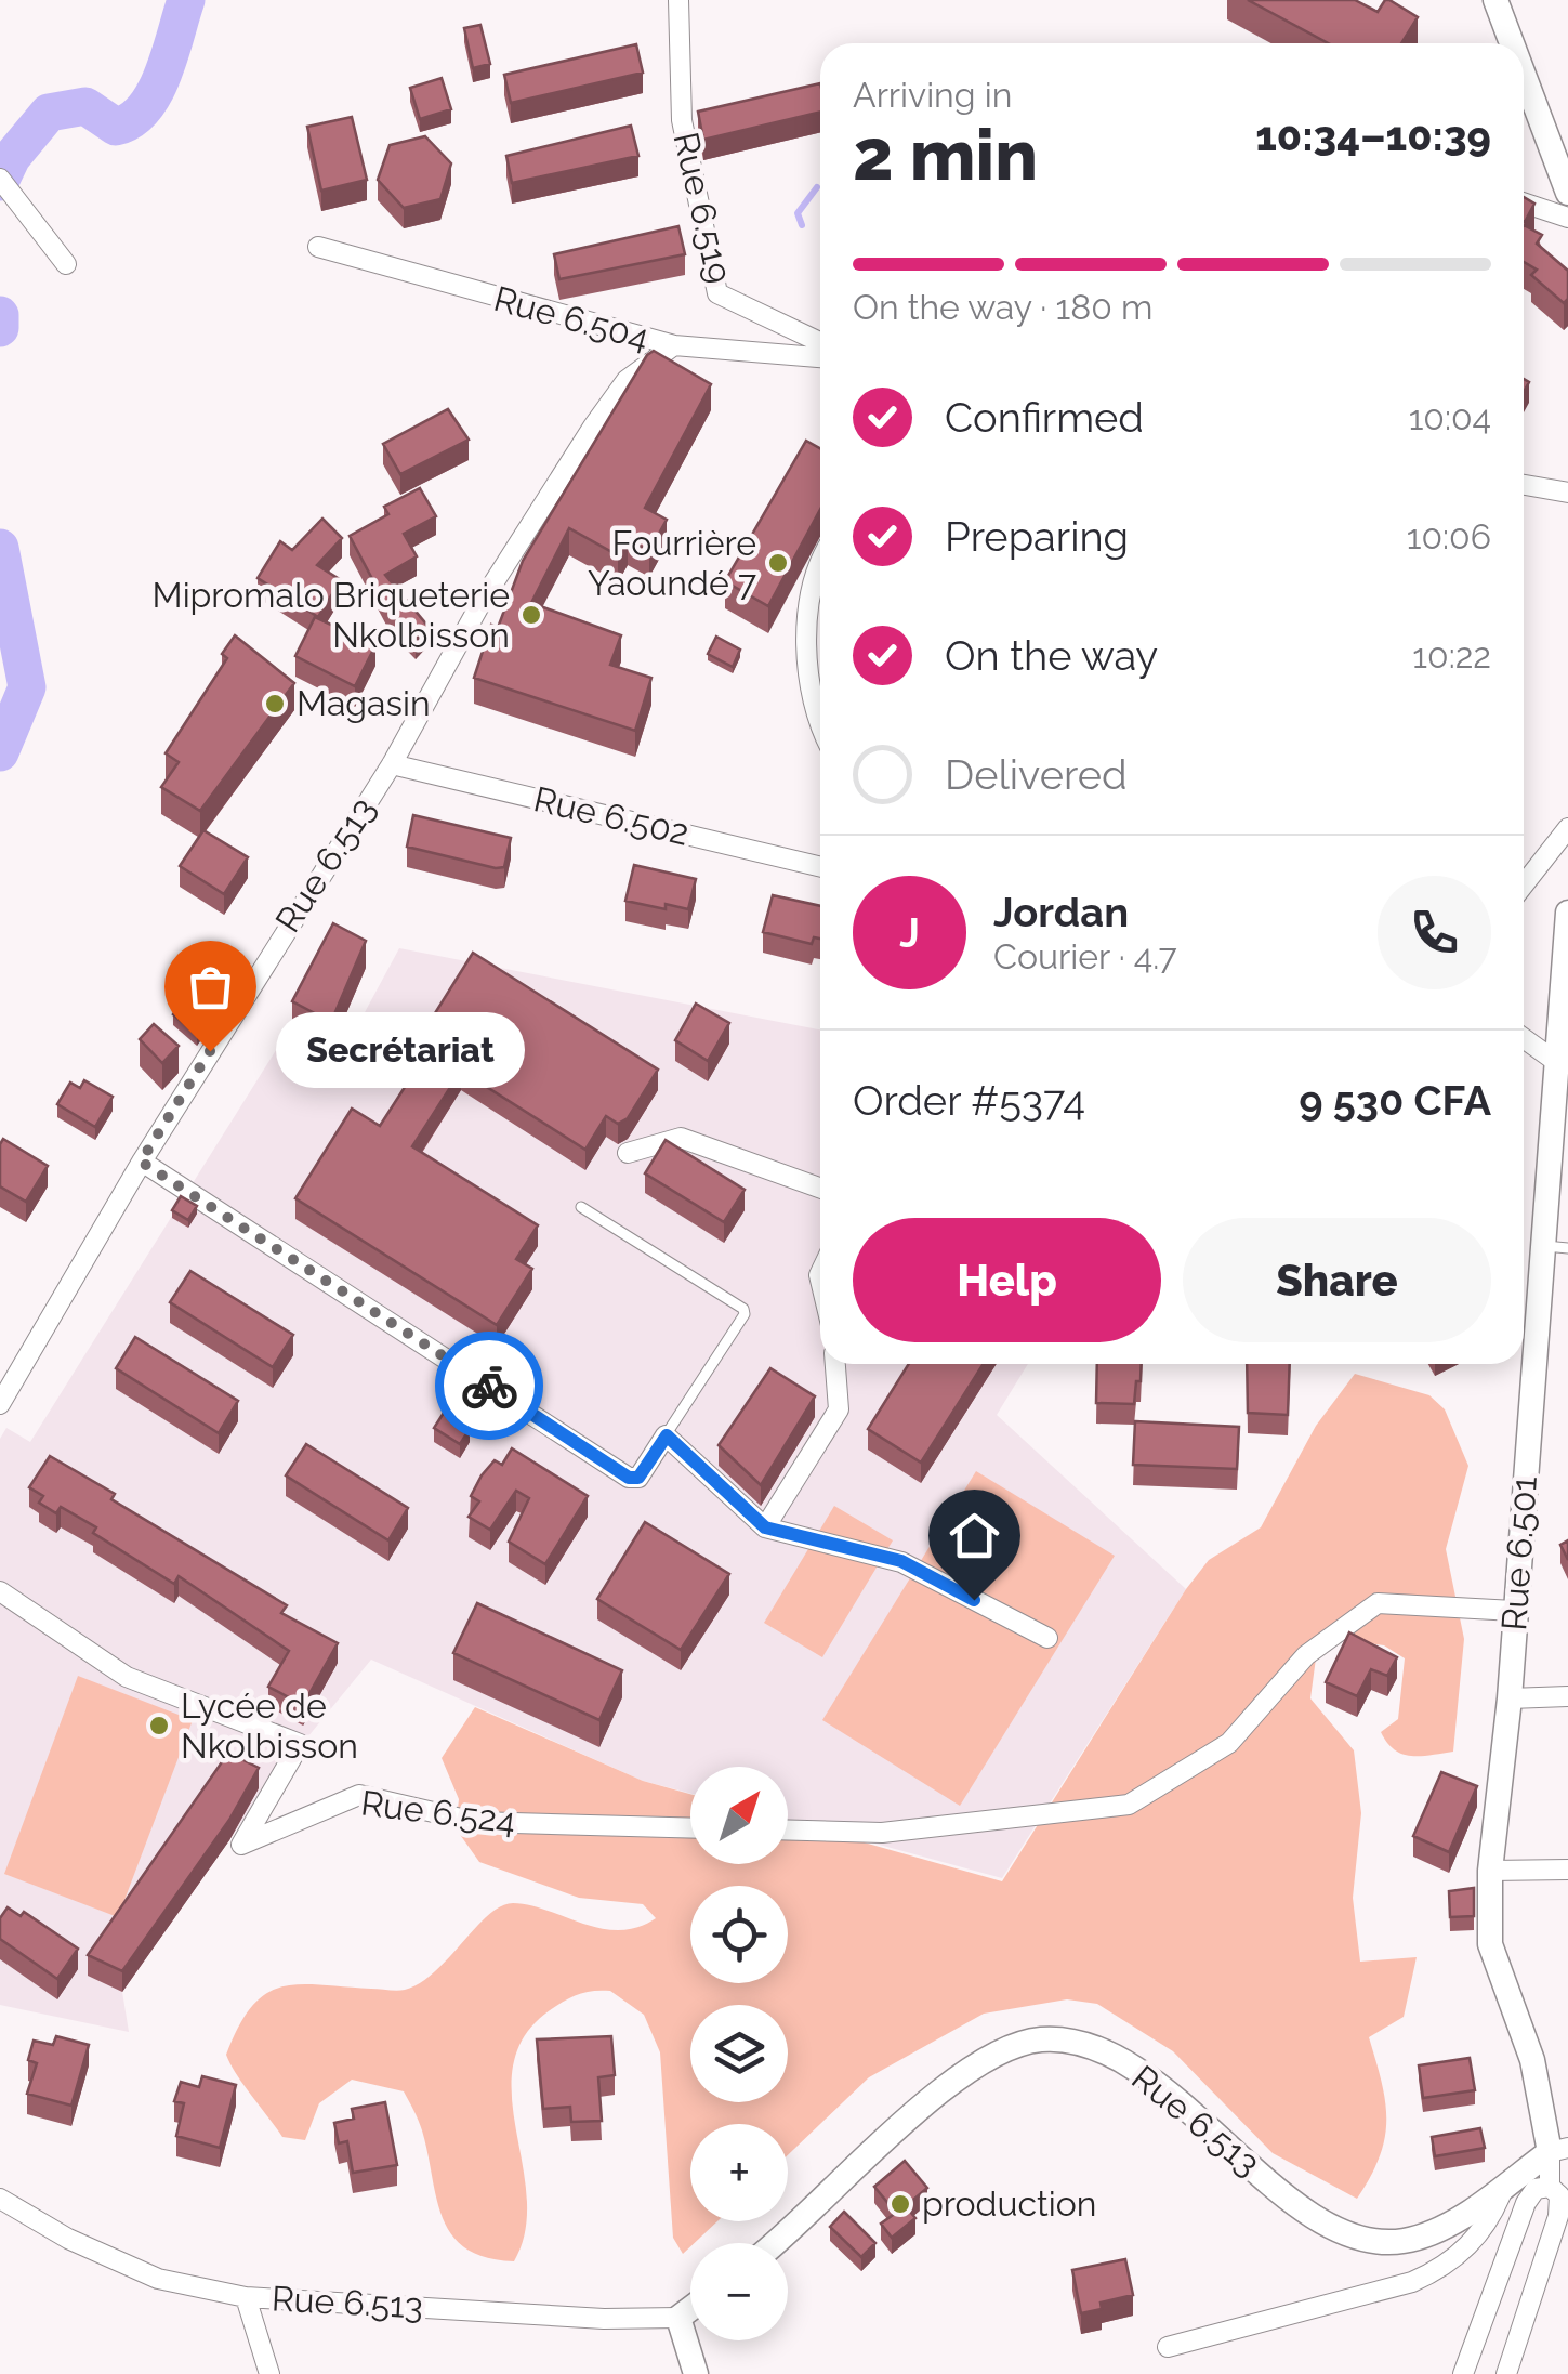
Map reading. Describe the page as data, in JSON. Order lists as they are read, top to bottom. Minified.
{"streets":{"street":["Rue 6.519","Rue 6.504","Rue 6.502","Rue 6.513","Rue 6.501","Rue 6.524"]},"crossings":[["Rue 6.504","Rue 6.513"],["Rue 6.502","Rue 6.513"],["Rue 6.513","Rue 6.501"]],"places":["Fourrière Yaoundé 7","Mipromalo Briqueterie Nkolbisson","Magasin","Secrétariat","Lycée de Nkolbisson","production"],"north":"top right","page":{"heading":["2 min","Arriving in","10:34–10:39"],"panel":["Jordan","Courier · 4.7","Order #5374","9 530 CFA"],"bar":"On the way · 180 m","list":[["Confirmed","10:04"],["Preparing","10:06"],["On the way","10:22"],"Delivered"],"round":"J","bubble":"Secrétariat","buttons":["Help","Share"],"map_buttons":["+","−"]}}
